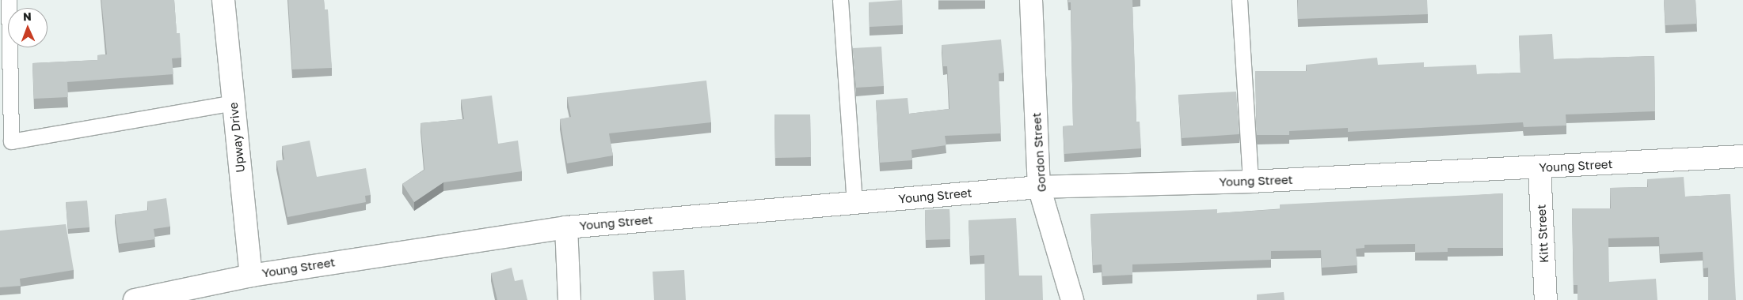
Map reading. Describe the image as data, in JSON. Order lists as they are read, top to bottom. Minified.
{"streets":{"street":["Upway Drive","Gordon Street","Young Street","Kitt Street"]},"crossings":[["Upway Drive","Young Street"],["Gordon Street","Young Street"],["Young Street","Kitt Street"]],"north":"top"}
